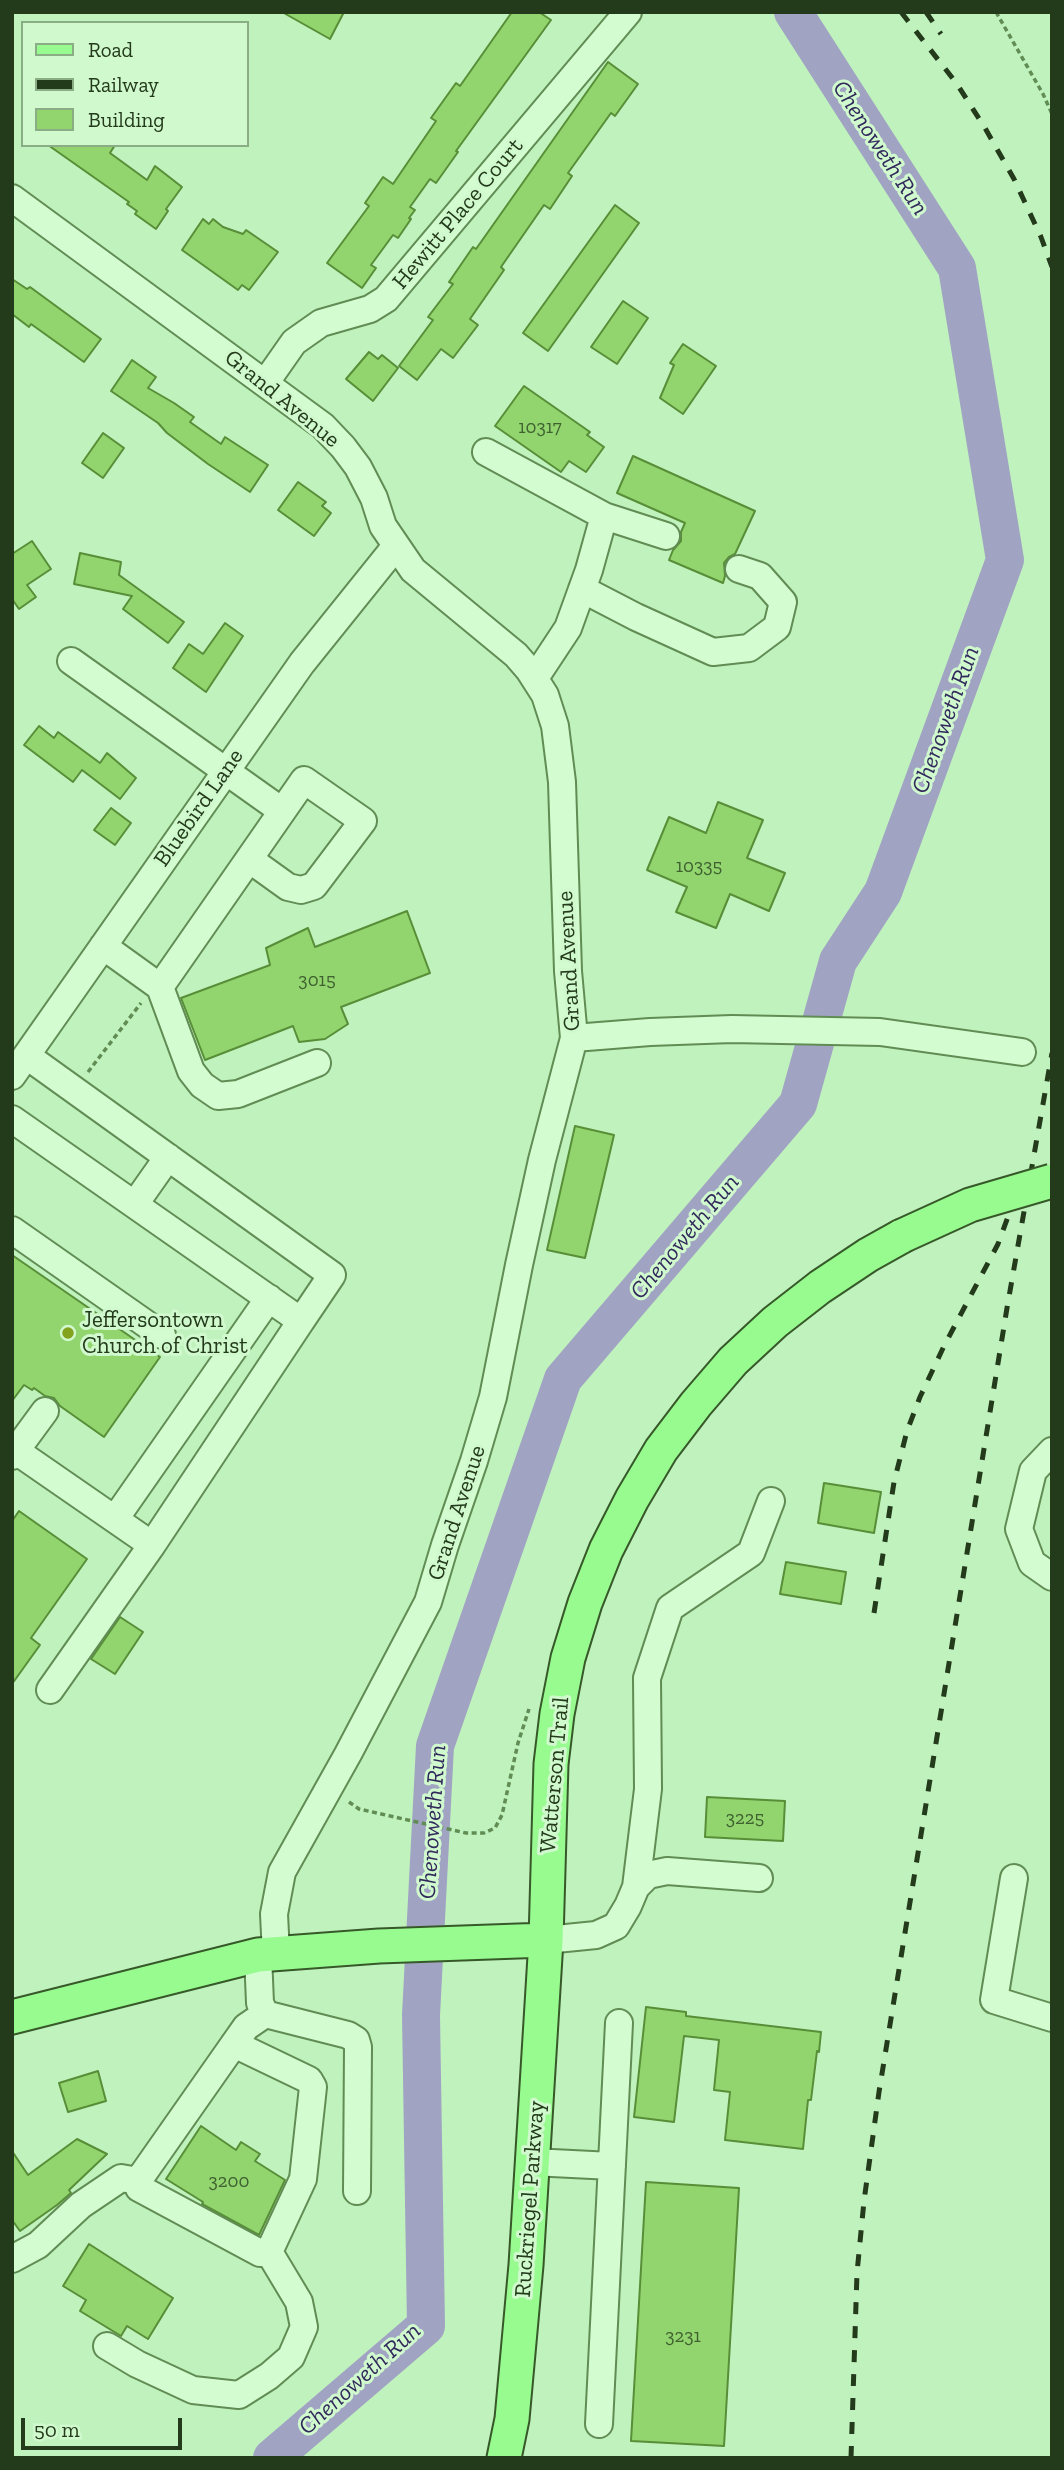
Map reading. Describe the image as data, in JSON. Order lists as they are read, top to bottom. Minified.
{"streets":{"main road":["Watterson Trail","Ruckriegel Parkway"],"street":["Hewitt Place Court","Grand Avenue","Bluebird Lane"]},"crossings":[["Hewitt Place Court","Grand Avenue"],["Grand Avenue","Bluebird Lane"],["Watterson Trail","Ruckriegel Parkway"]],"water":["Chenoweth Run"],"places":["Jeffersontown Church of Christ"],"house_numbers":["10317","10335","3015","3225","3200","3231"],"legend":["Road","Railway","Building"],"scale_bar":"50 m"}
